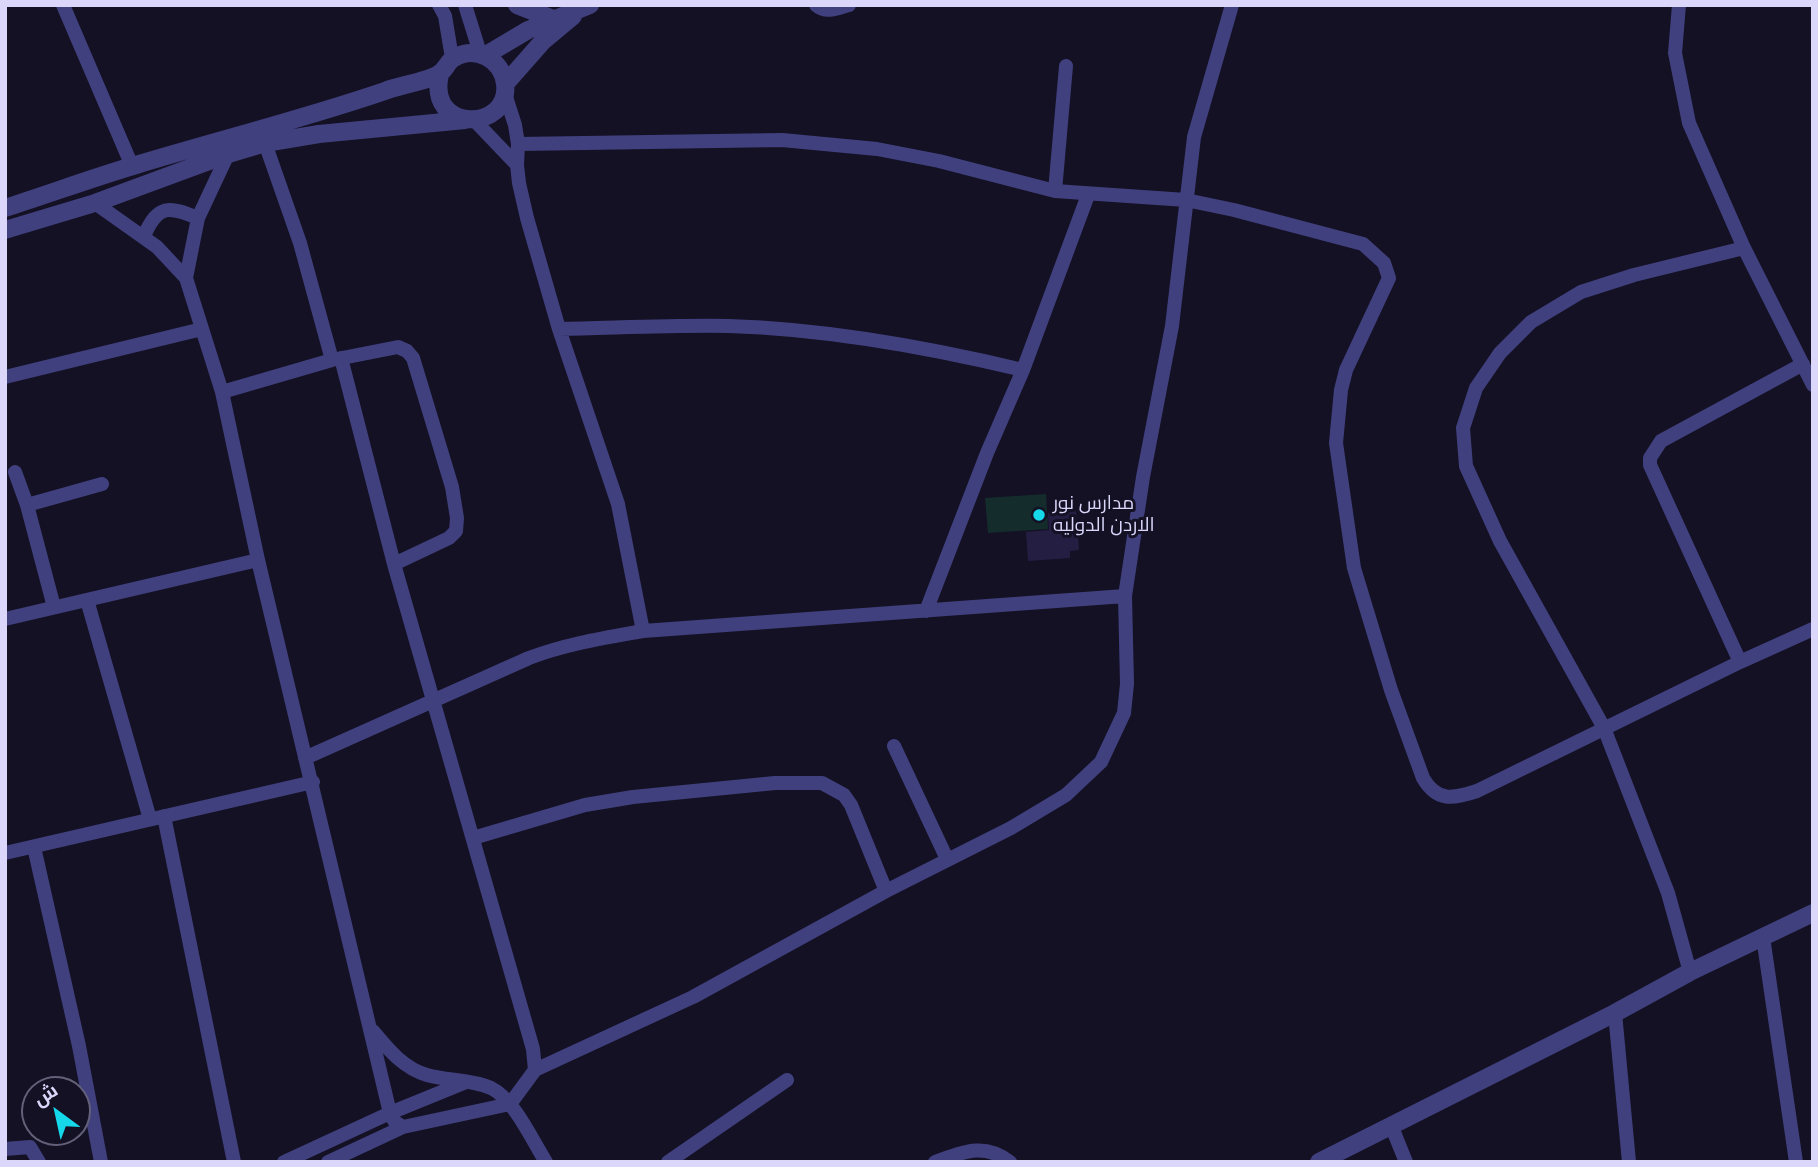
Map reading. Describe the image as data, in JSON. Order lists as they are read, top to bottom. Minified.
{"places":["مدارس نور الاردن الدوليه"],"north":"top left"}
